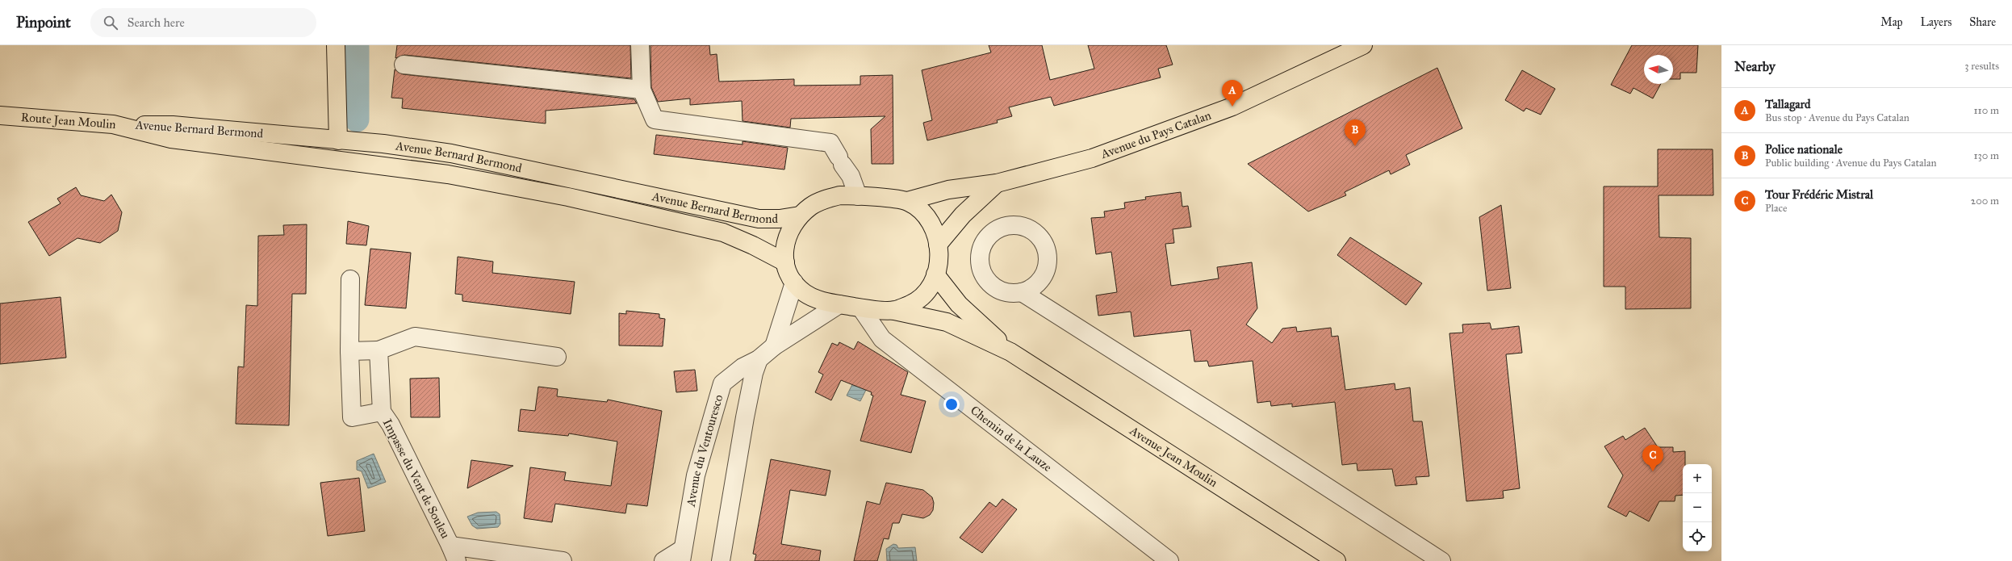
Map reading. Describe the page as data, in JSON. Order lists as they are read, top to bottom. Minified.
{"streets":{"main road":["Route Jean Moulin","Avenue Bernard Bermond","Avenue du Pays Catalan","Avenue Jean Moulin"],"street":["Chemin de la Lauze","Avenue du Ventouresco","Impasse du Vent de Souleu"]},"crossings":[["Route Jean Moulin","Avenue Bernard Bermond"],["Chemin de la Lauze","Avenue Jean Moulin"],["Avenue du Ventouresco","Avenue Jean Moulin"]],"north":"left","page":{"header":"Pinpoint","search":"Search here","nav":["Map","Layers","Share"],"heading":["Nearby","3 results"],"pins":["A","B","C"],"list":[{"mark":"A","name":"Tallagard","note":"Bus stop · Avenue du Pays Catalan","value":"110 m"},{"mark":"B","name":"Police nationale","note":"Public building · Avenue du Pays Catalan","value":"130 m"},{"mark":"C","name":"Tour Frédéric Mistral","note":"Place","value":"200 m"}],"map_buttons":["+","−"]}}
